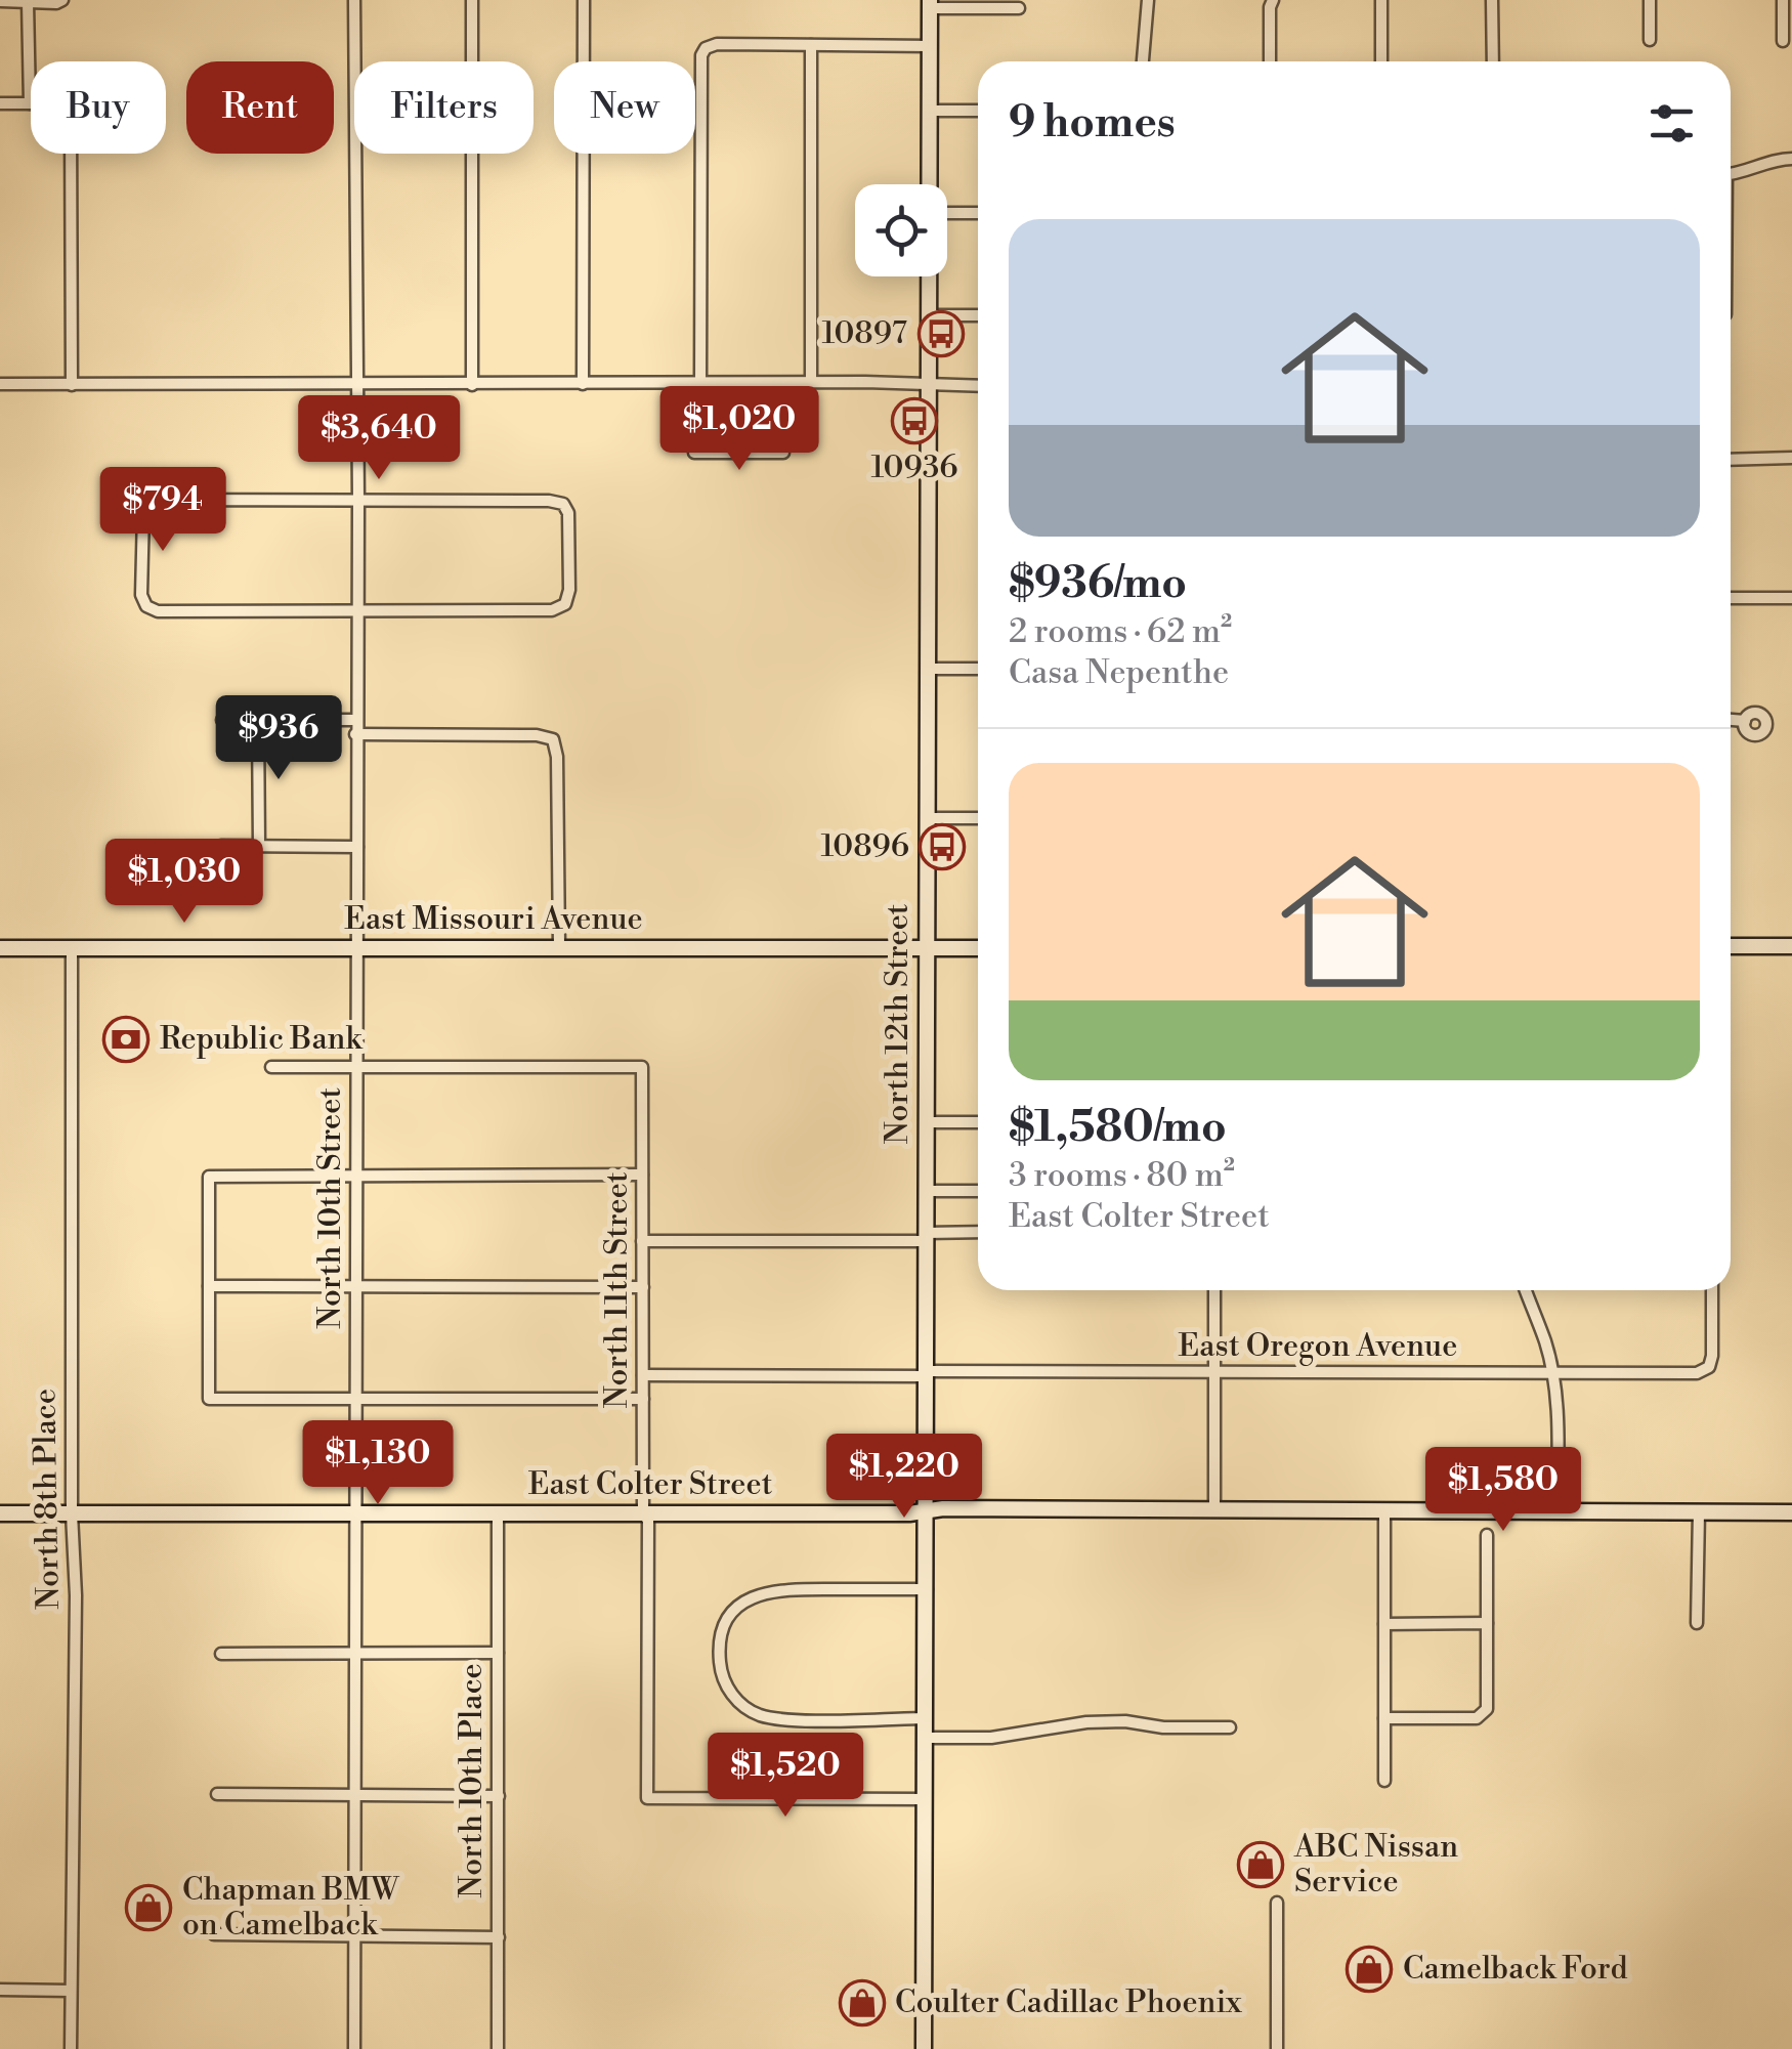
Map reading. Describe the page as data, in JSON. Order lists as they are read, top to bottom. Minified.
{"streets":{"street":["East Missouri Avenue","North 12th Street","North 10th Street","North 11th Street","East Oregon Avenue","East Colter Street","North 8th Place","North 10th Place"]},"crossings":[["East Missouri Avenue","North 12th Street"],["East Missouri Avenue","North 10th Street"],["East Missouri Avenue","North 8th Place"],["North 12th Street","North 11th Street"],["North 12th Street","East Oregon Avenue"],["North 12th Street","East Colter Street"],["North 10th Street","North 11th Street"],["North 10th Street","East Colter Street"],["North 11th Street","East Oregon Avenue"],["North 11th Street","East Colter Street"],["East Colter Street","North 8th Place"],["East Colter Street","North 10th Place"]],"places":{"bus stop":["10897","10936","10896"],"bank":["Republic Bank"],"shop":["ABC Nissan Service","Chapman BMW on Camelback","Camelback Ford","Coulter Cadillac Phoenix"]},"page":{"chip":["Buy","Rent","Filters","New"],"heading":"9 homes","list":[{"name":"$936/mo","note":"2 rooms · 62 m² · Casa Nepenthe"},{"name":"$1,580/mo","note":"3 rooms · 80 m² · East Colter Street"}],"price":["$1,020","$3,640","$794","$936","$1,030","$1,130","$1,220","$1,580","$1,520"]}}
